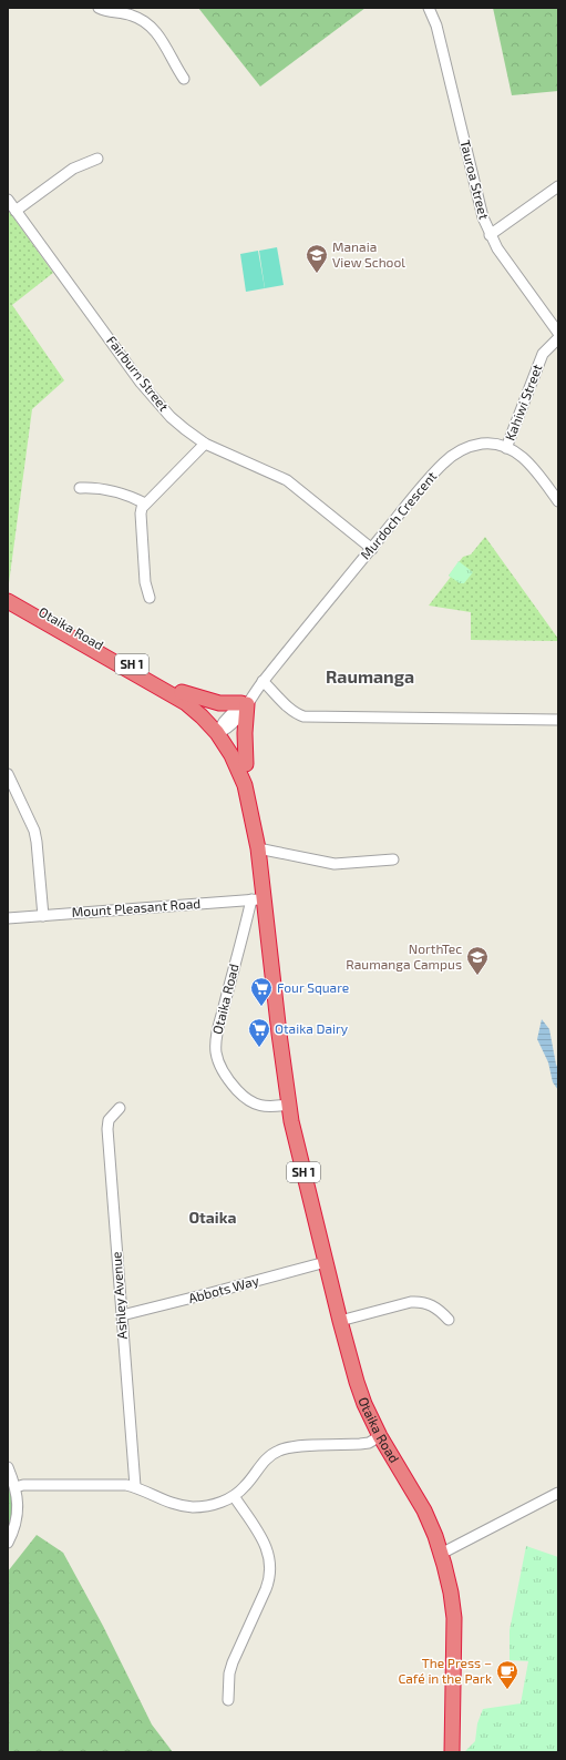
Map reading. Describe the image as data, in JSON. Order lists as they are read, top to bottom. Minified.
{"streets":{"highway":["Otaika Road","SH 1"],"street":["Tauroa Street","Fairburn Street","Kahiwi Street","Murdoch Crescent","Mount Pleasant Road","Abbots Way","Ashley Avenue"]},"crossings":[["Fairburn Street","Murdoch Crescent"],["Kahiwi Street","Murdoch Crescent"],["Murdoch Crescent","Otaika Road"],["Otaika Road","Mount Pleasant Road"],["Otaika Road","Abbots Way"],["Abbots Way","Ashley Avenue"]],"districts":["Raumanga","Otaika"],"places":{"school or university":["Manaia View School","NorthTec Raumanga Campus"],"supermarket":["Four Square","Otaika Dairy"],"cafe":["The Press – Café in the Park"]}}
